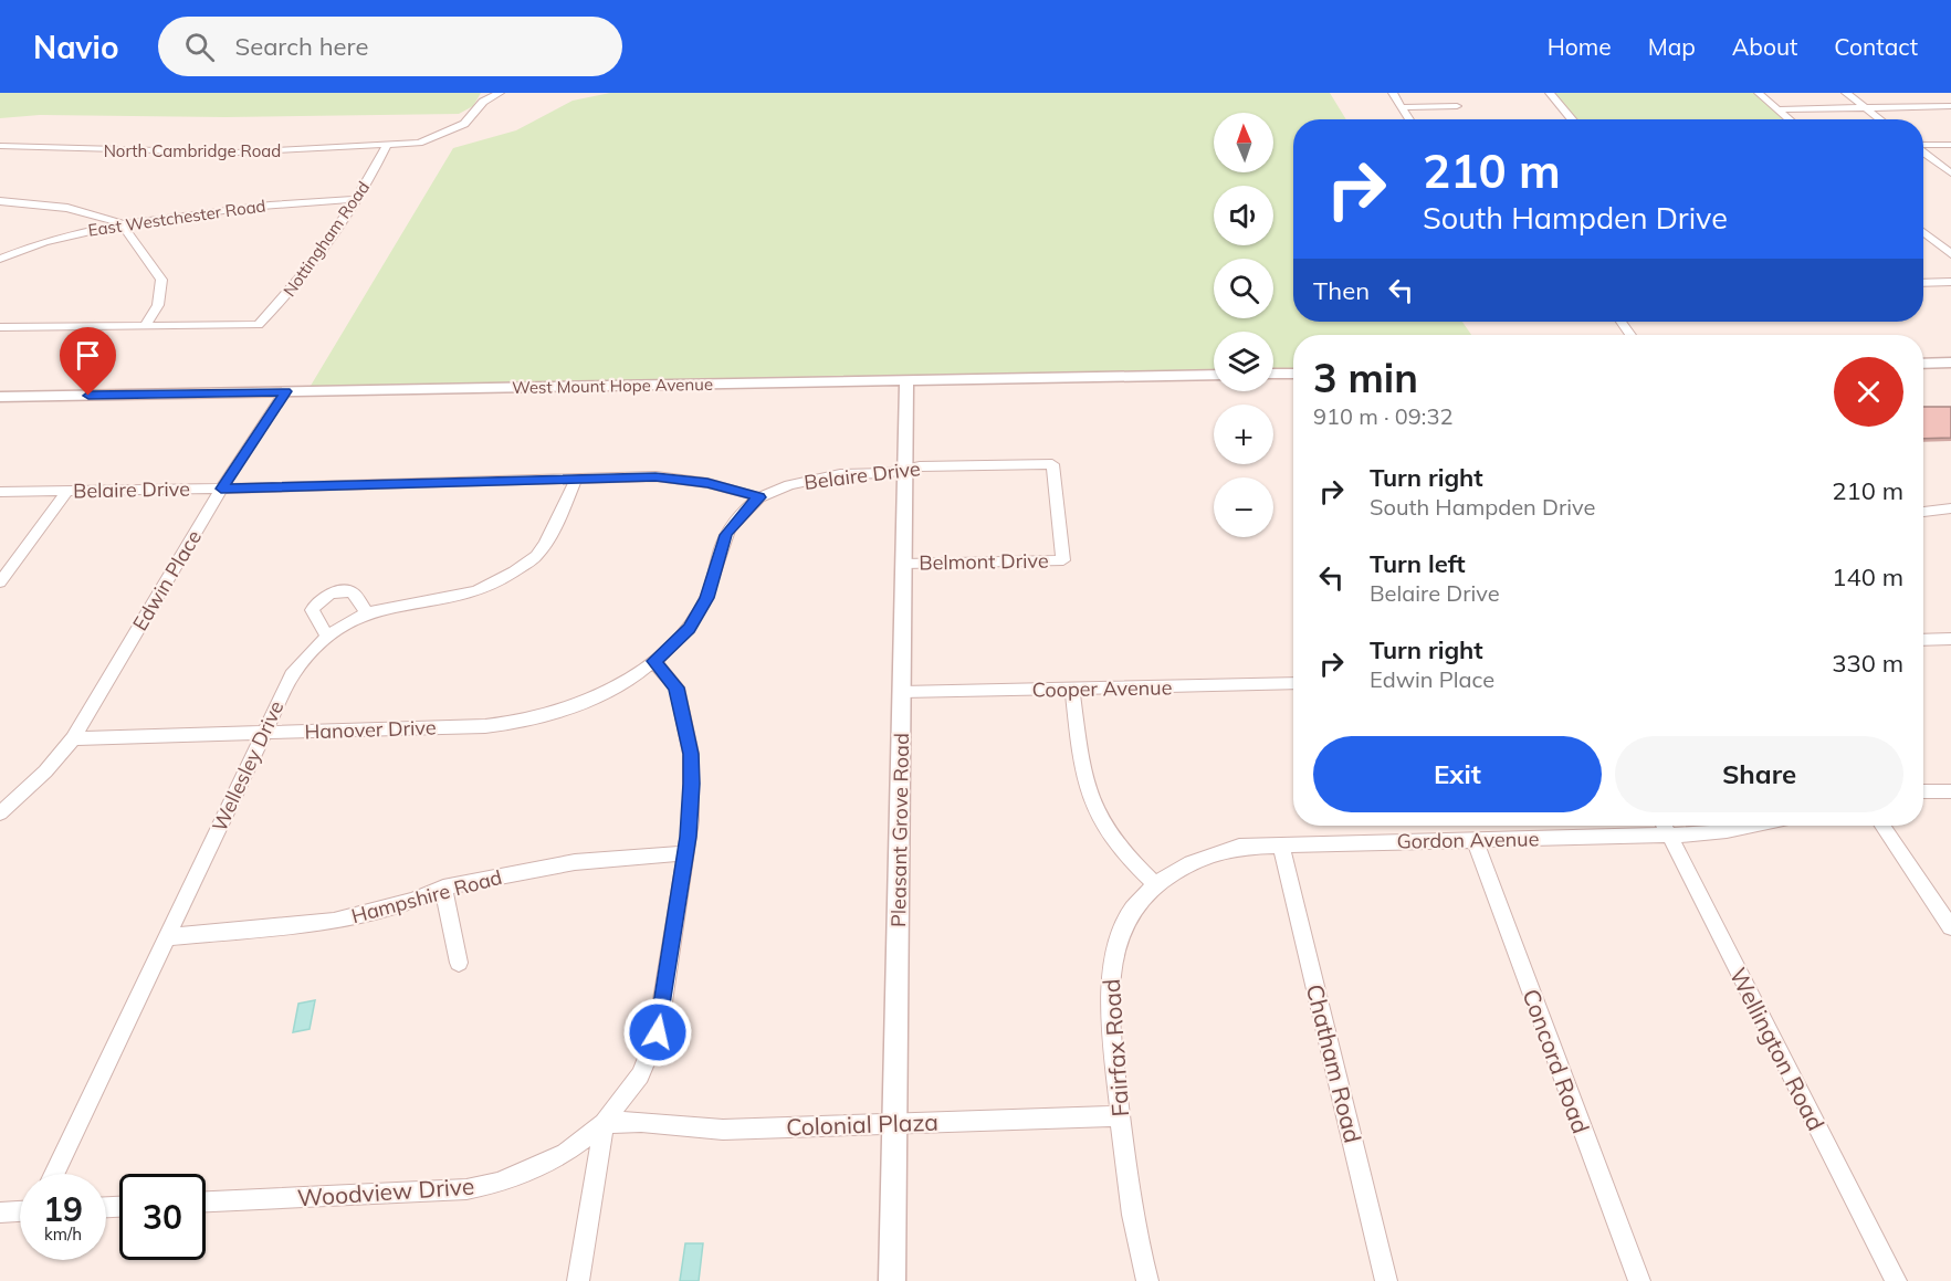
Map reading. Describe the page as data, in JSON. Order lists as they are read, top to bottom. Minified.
{"streets":{"street":["North Cambridge Road","East Westchester Road","Nottingham Road","West Mount Hope Avenue","Belaire Drive","Belmont Drive","Edwin Place","Cooper Avenue","Hanover Drive","Wellesley Drive","Pleasant Grove Road","Gordon Avenue","Hampshire Road","Fairfax Road","Wellington Road","Concord Road","Chatham Road","Colonial Plaza","Woodview Drive"]},"crossings":[["North Cambridge Road","Nottingham Road"],["East Westchester Road","Nottingham Road"],["West Mount Hope Avenue","Edwin Place"],["West Mount Hope Avenue","Pleasant Grove Road"],["Belaire Drive","Belmont Drive"],["Belaire Drive","Edwin Place"],["Belaire Drive","Hanover Drive"],["Belaire Drive","Wellesley Drive"],["Belaire Drive","Pleasant Grove Road"],["Belmont Drive","Pleasant Grove Road"],["Edwin Place","Hanover Drive"],["Cooper Avenue","Pleasant Grove Road"],["Hanover Drive","Wellesley Drive"],["Wellesley Drive","Hampshire Road"],["Pleasant Grove Road","Colonial Plaza"],["Gordon Avenue","Fairfax Road"],["Gordon Avenue","Wellington Road"],["Gordon Avenue","Concord Road"],["Gordon Avenue","Chatham Road"],["Fairfax Road","Colonial Plaza"],["Colonial Plaza","Woodview Drive"]],"north":"top","page":{"header":"Navio","search":"Search here","nav":["Home","Map","About","Contact"],"map_buttons":["+","−"],"turn":["210 m","South Hampden Drive"],"then":"Then","heading":["3 min","910 m · 09:32"],"list":[{"name":"Turn right","note":"South Hampden Drive","value":"210 m"},{"name":"Turn left","note":"Belaire Drive","value":"140 m"},{"name":"Turn right","note":"Edwin Place","value":"330 m"}],"buttons":["Exit","Share"],"speed":"19 km/h","limit":"30"}}
